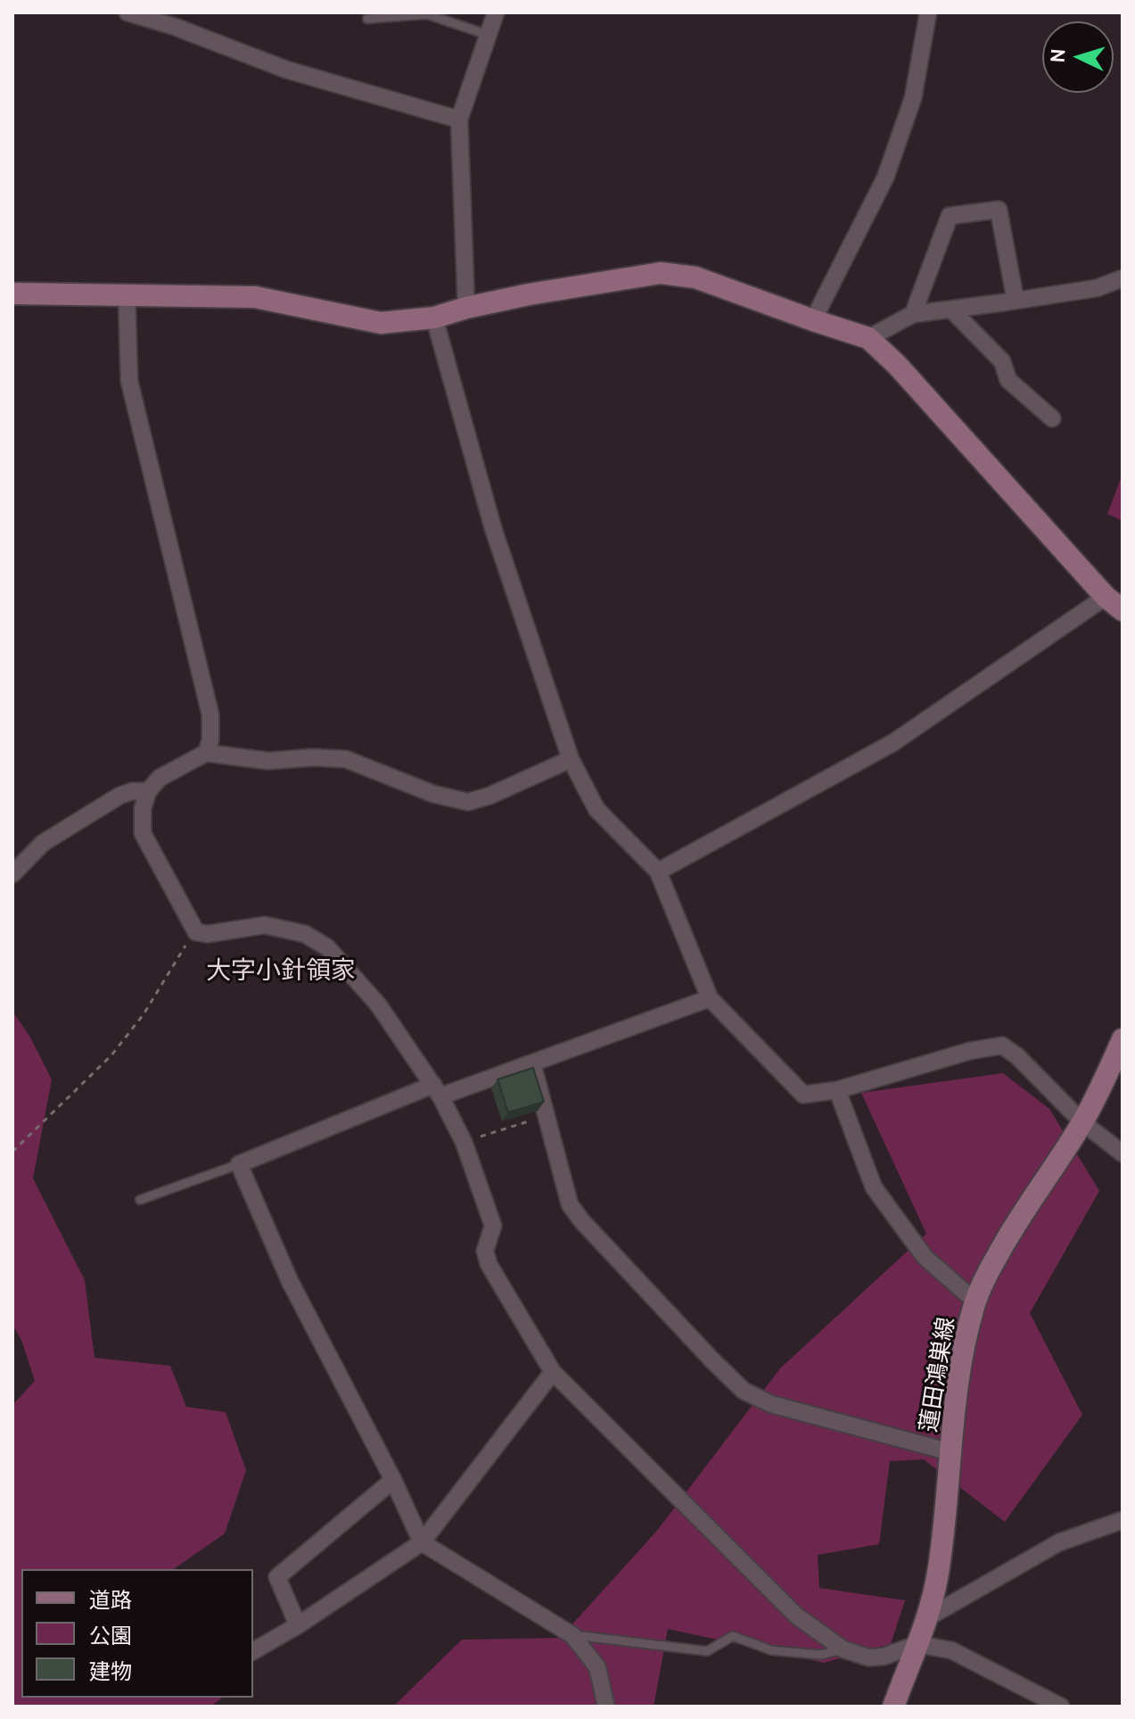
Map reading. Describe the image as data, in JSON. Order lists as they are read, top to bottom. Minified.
{"streets":{"street":["蓮田鴻巣線"]},"districts":["大字小針領家"],"legend":["道路","公園","建物"],"north":"left"}
